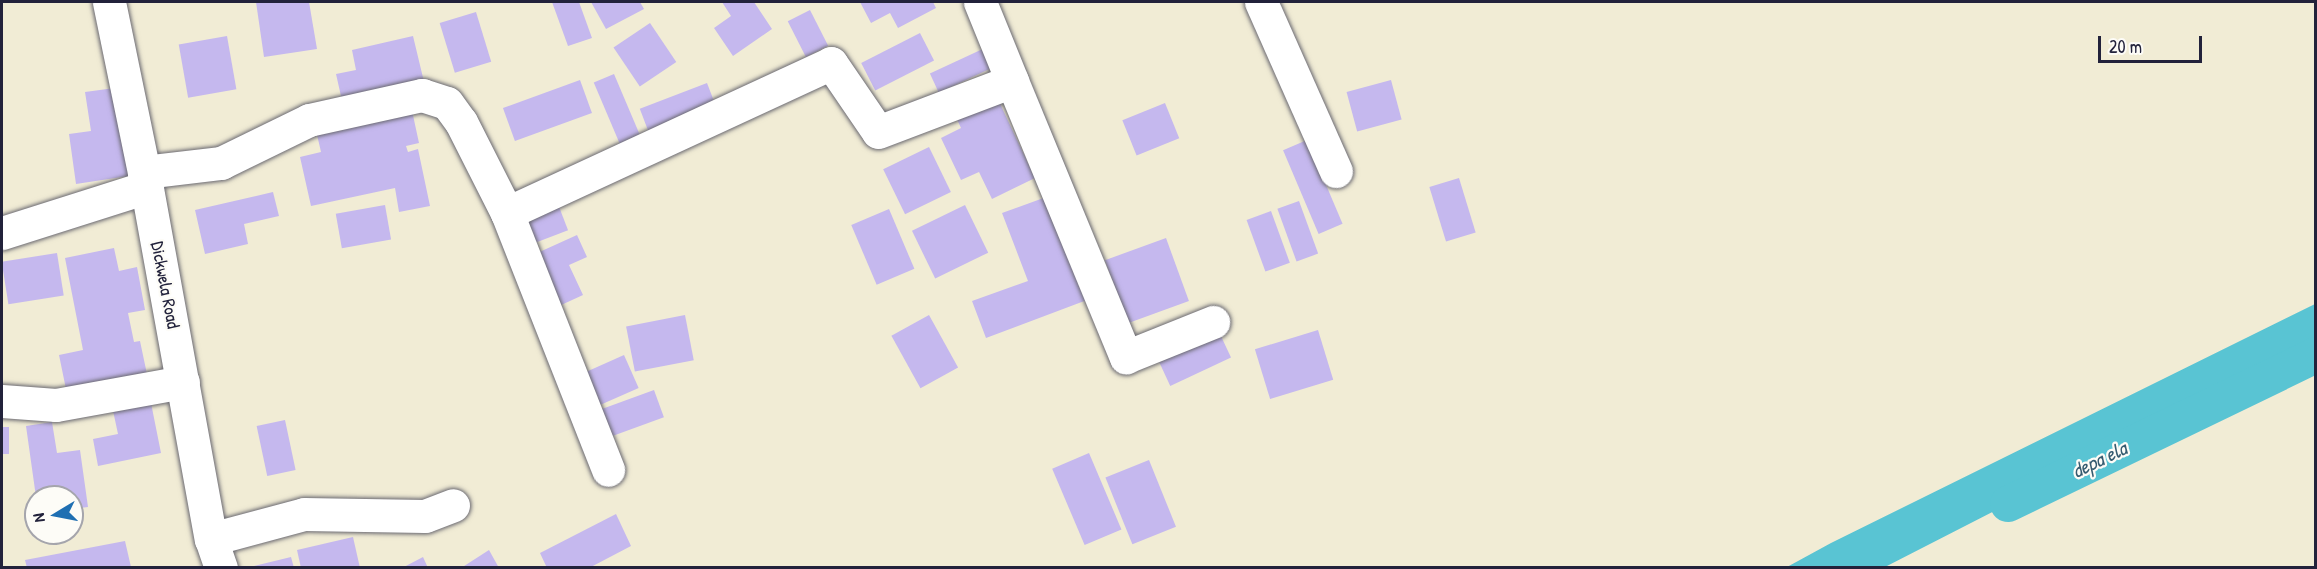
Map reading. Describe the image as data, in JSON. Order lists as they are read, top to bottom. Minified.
{"streets":{"street":["Dickwela Road"]},"water":["depa ela"],"scale_bar":"20 m","north":"left"}
